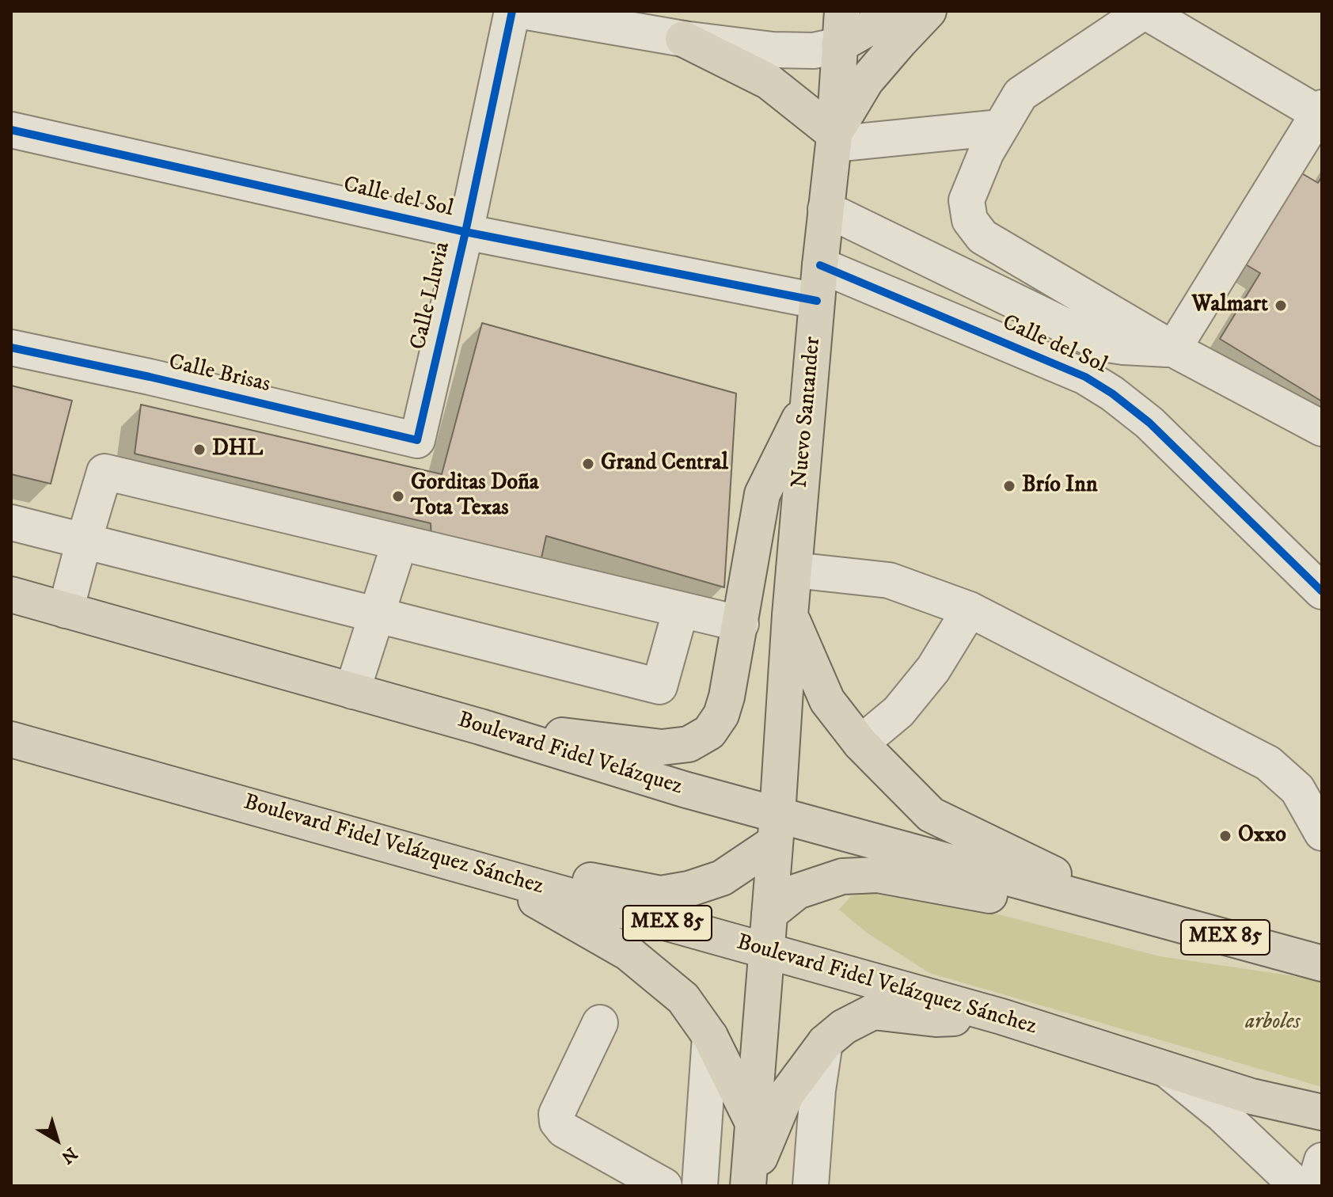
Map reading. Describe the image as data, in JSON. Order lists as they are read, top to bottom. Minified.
{"streets":{"main road":["Nuevo Santander","Boulevard Fidel Velázquez","Boulevard Fidel Velázquez Sánchez","MEX 85"],"street":["Calle del Sol","Calle Lluvia","Calle Brisas"]},"crossings":[["Calle del Sol","Calle Lluvia"],["Calle del Sol","Nuevo Santander"],["Calle Lluvia","Calle Brisas"],["Nuevo Santander","Boulevard Fidel Velázquez"],["Nuevo Santander","Boulevard Fidel Velázquez Sánchez"],["Boulevard Fidel Velázquez","MEX 85"]],"parks":["arboles"],"places":["Walmart","DHL","Grand Central","Brío Inn","Gorditas Doña Tota Texas","Oxxo"],"north":"bottom right"}
